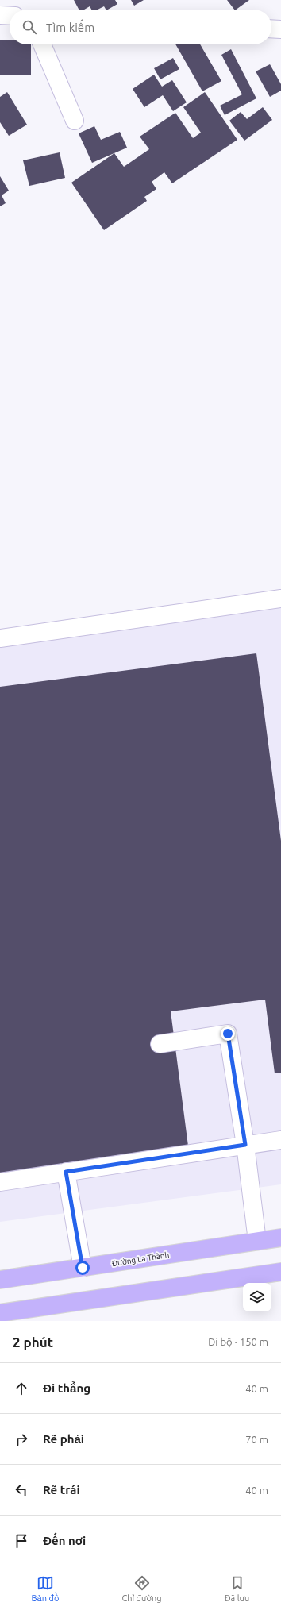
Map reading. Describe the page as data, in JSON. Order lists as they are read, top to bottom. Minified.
{"streets":{"highway":["Đường La Thành"]},"page":{"search":"Tìm kiếm","heading":["2 phút","Đi bộ · 150 m"],"list":[["Đi thẳng","40 m"],["Rẽ phải","70 m"],["Rẽ trái","40 m"],"Đến nơi"],"nav":["Bản đồ","Chỉ đường","Đã lưu"]}}
